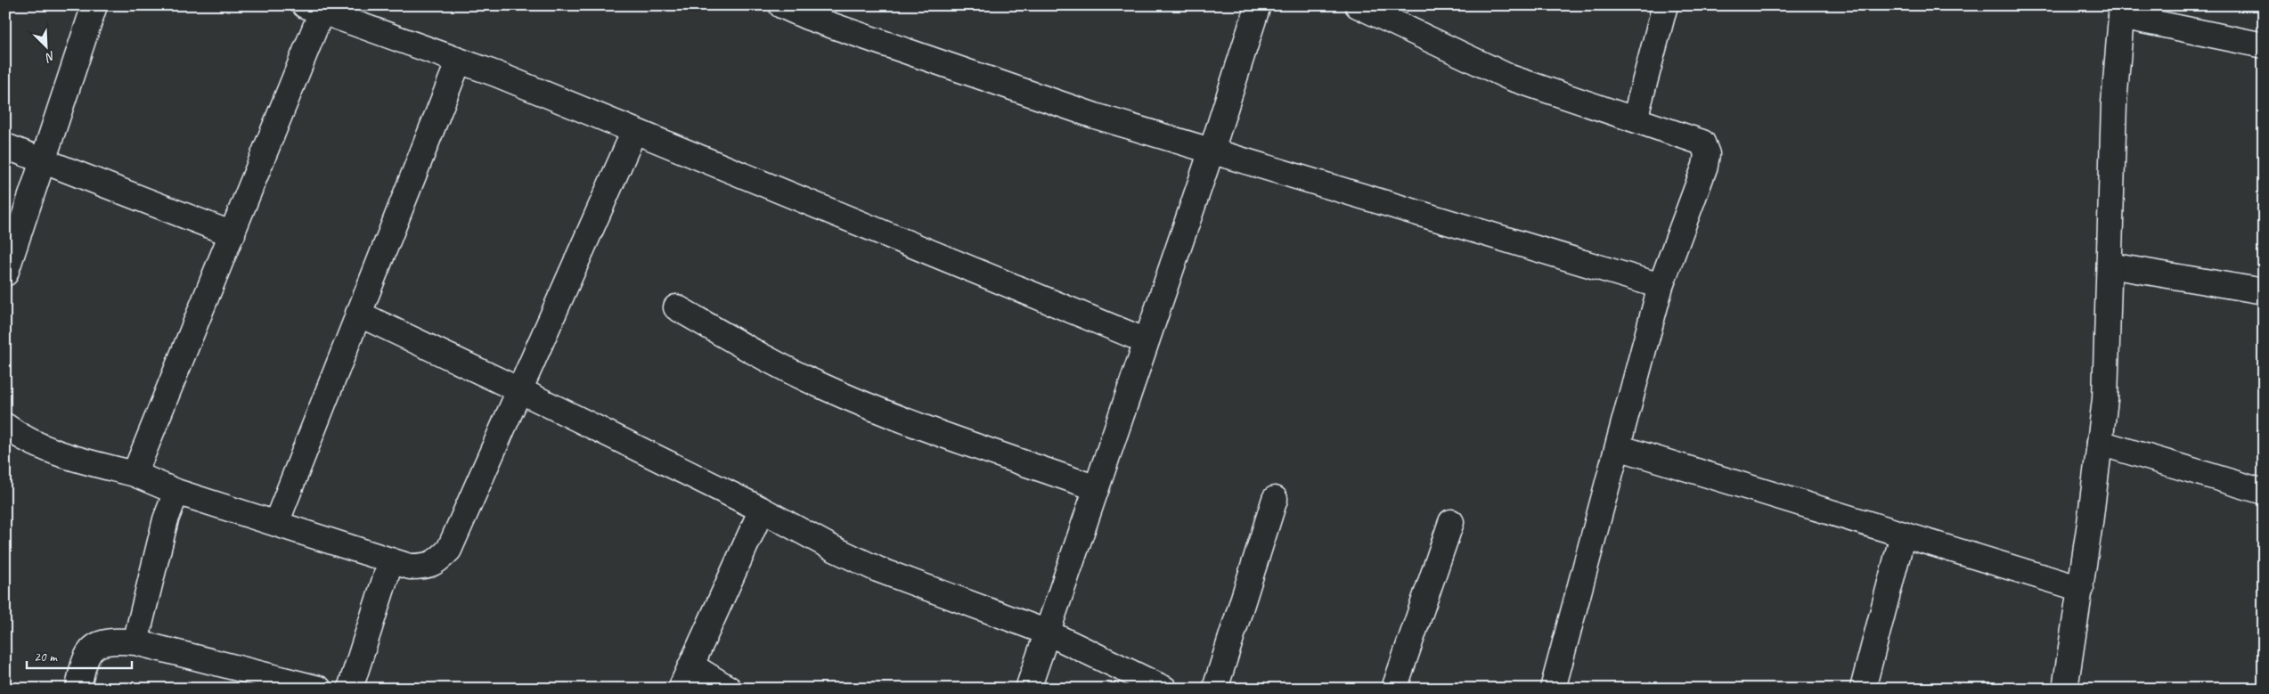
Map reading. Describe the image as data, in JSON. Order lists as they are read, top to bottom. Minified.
{"scale_bar":"20 m","north":"bottom right"}
